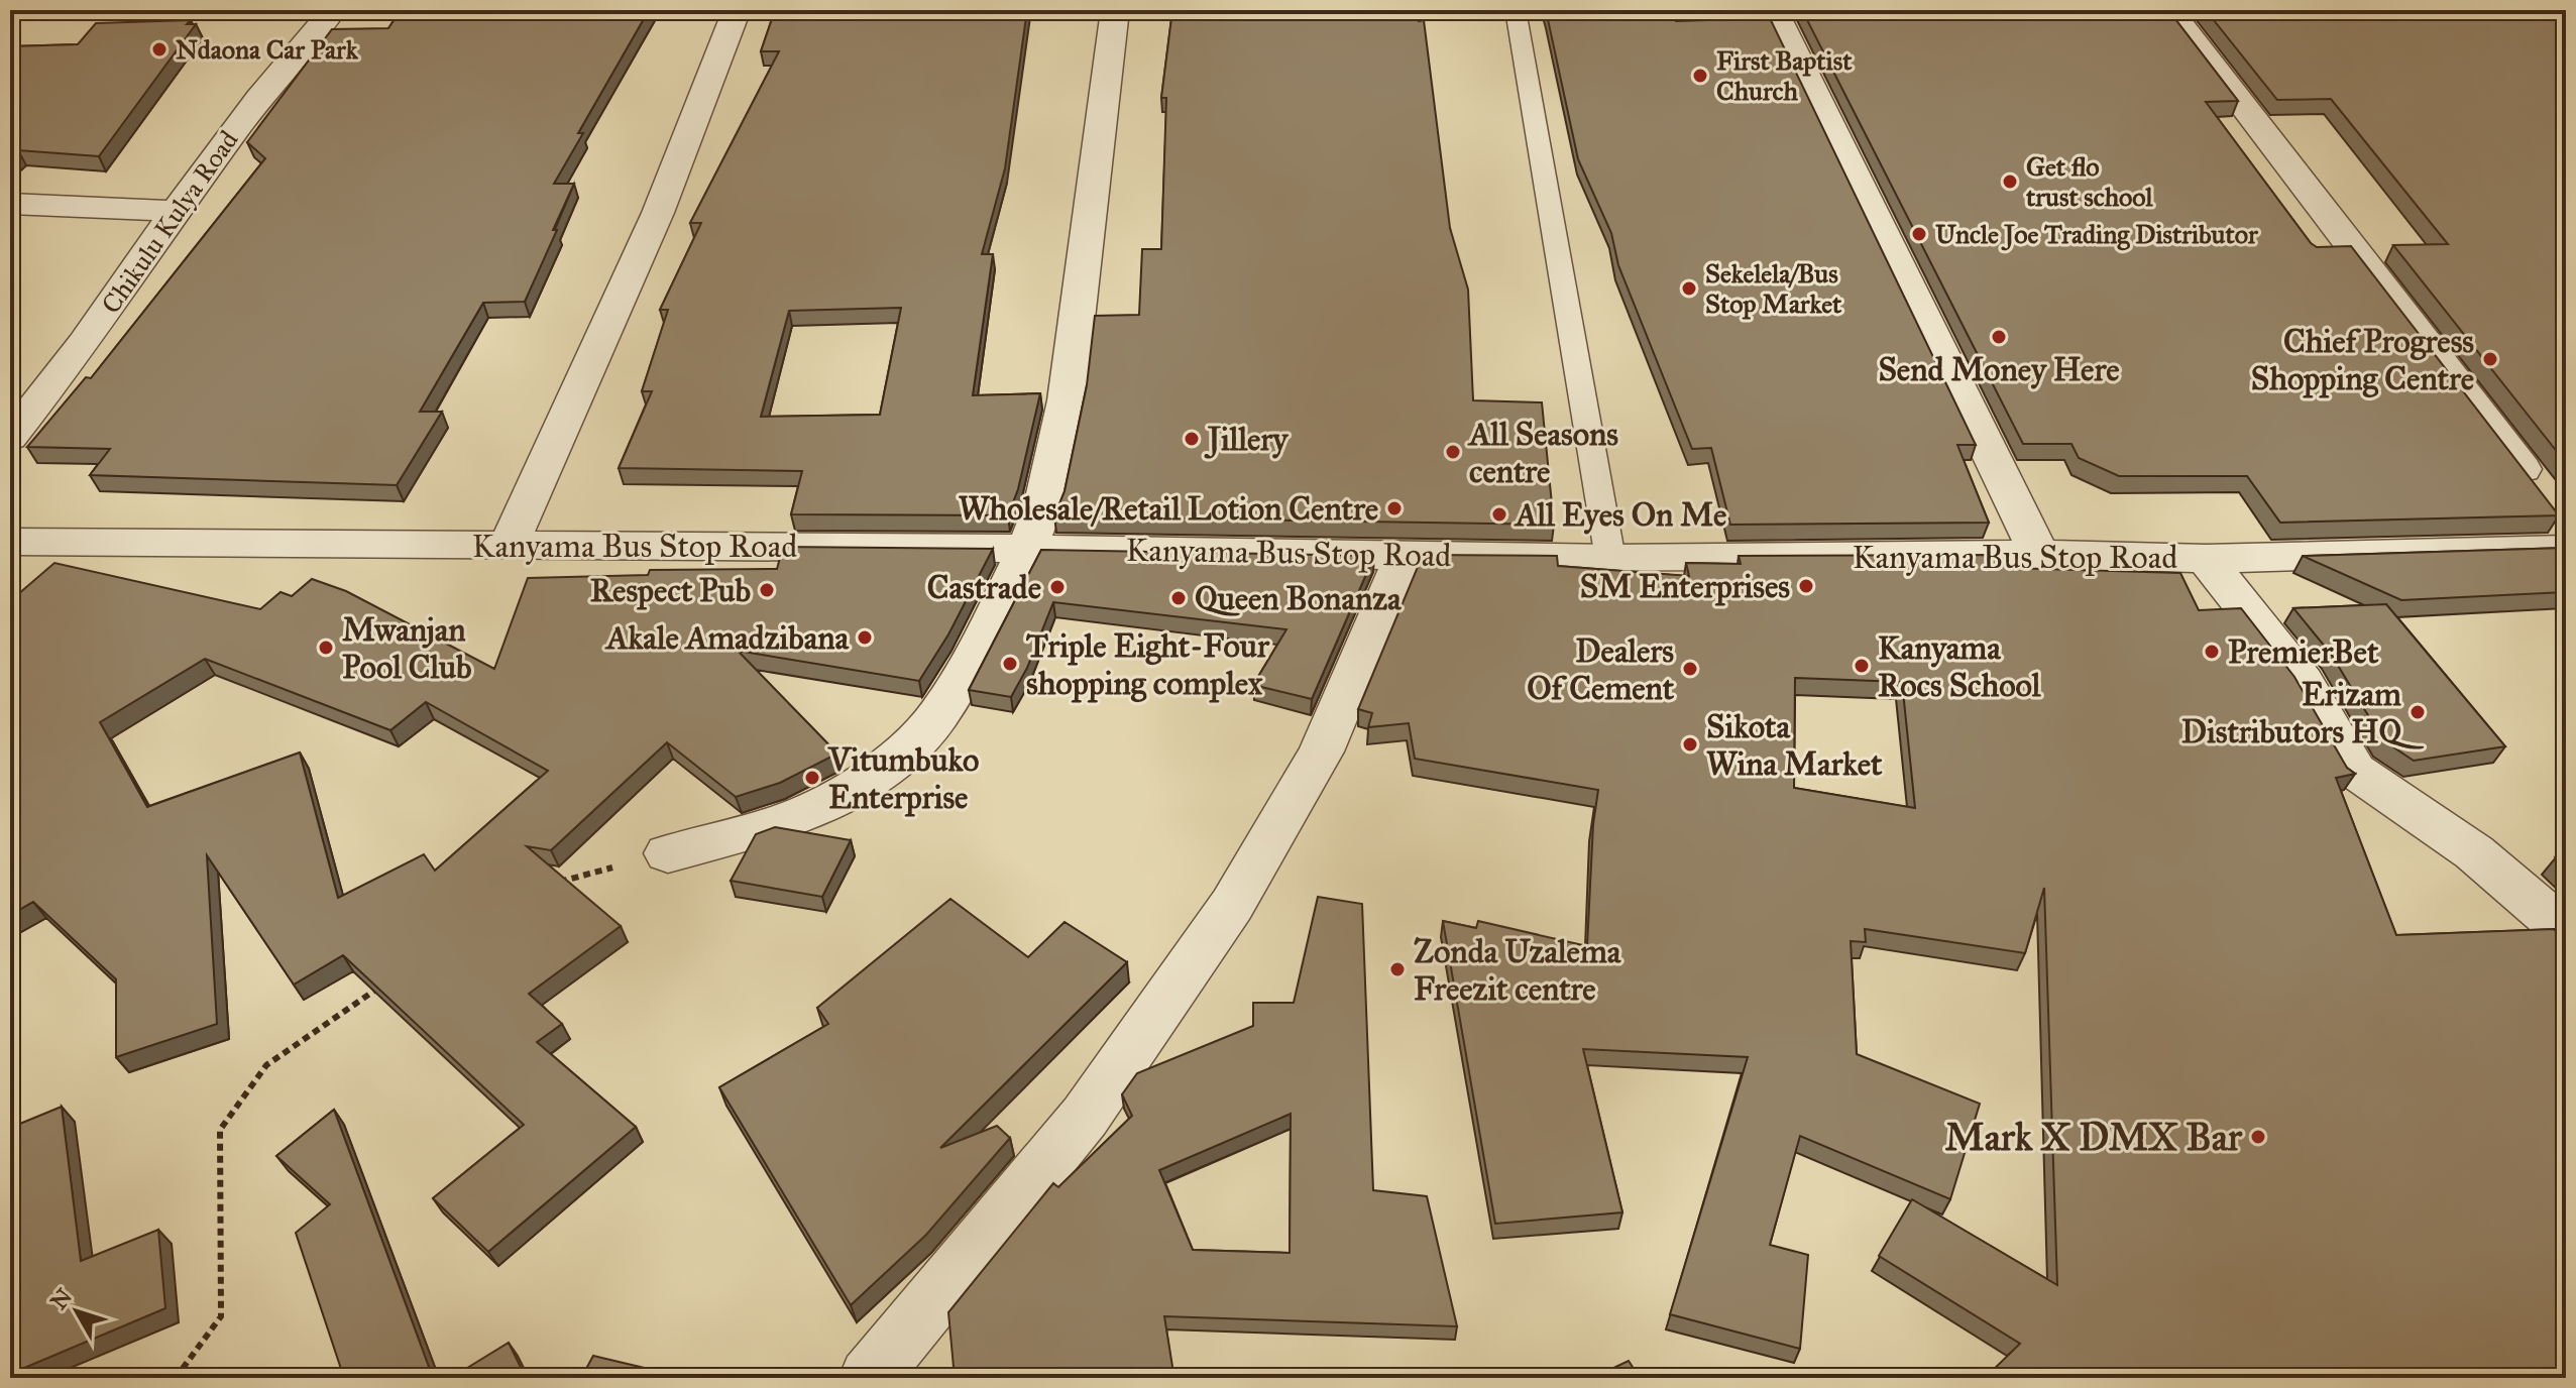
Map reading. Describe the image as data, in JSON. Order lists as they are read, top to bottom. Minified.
{"streets":{"street":["Chikulu Kulya Road","Kanyama Bus Stop Road"]},"places":["Ndaona Car Park","First Baptist Church","Get flo trust school","Uncle Joe Trading Distributor","Sekelela/Bus Stop Market","Send Money Here","Chief Progress Shopping Centre","Jillery","All Seasons centre","Wholesale/Retail Lotion Centre","All Eyes On Me","SM Enterprises","Castrade","Respect Pub","Queen Bonanza","Akale Amadzibana","Mwanjan Pool Club","PremierBet","Triple Eight-Four shopping complex","Kanyama Rocs School","Dealers Of Cement","Erizam Distributors HQ","Sikota Wina Market","Vitumbuko Enterprise","Zonda Uzalema Freezit centre","Mark X DMX Bar"],"north":"top left"}
